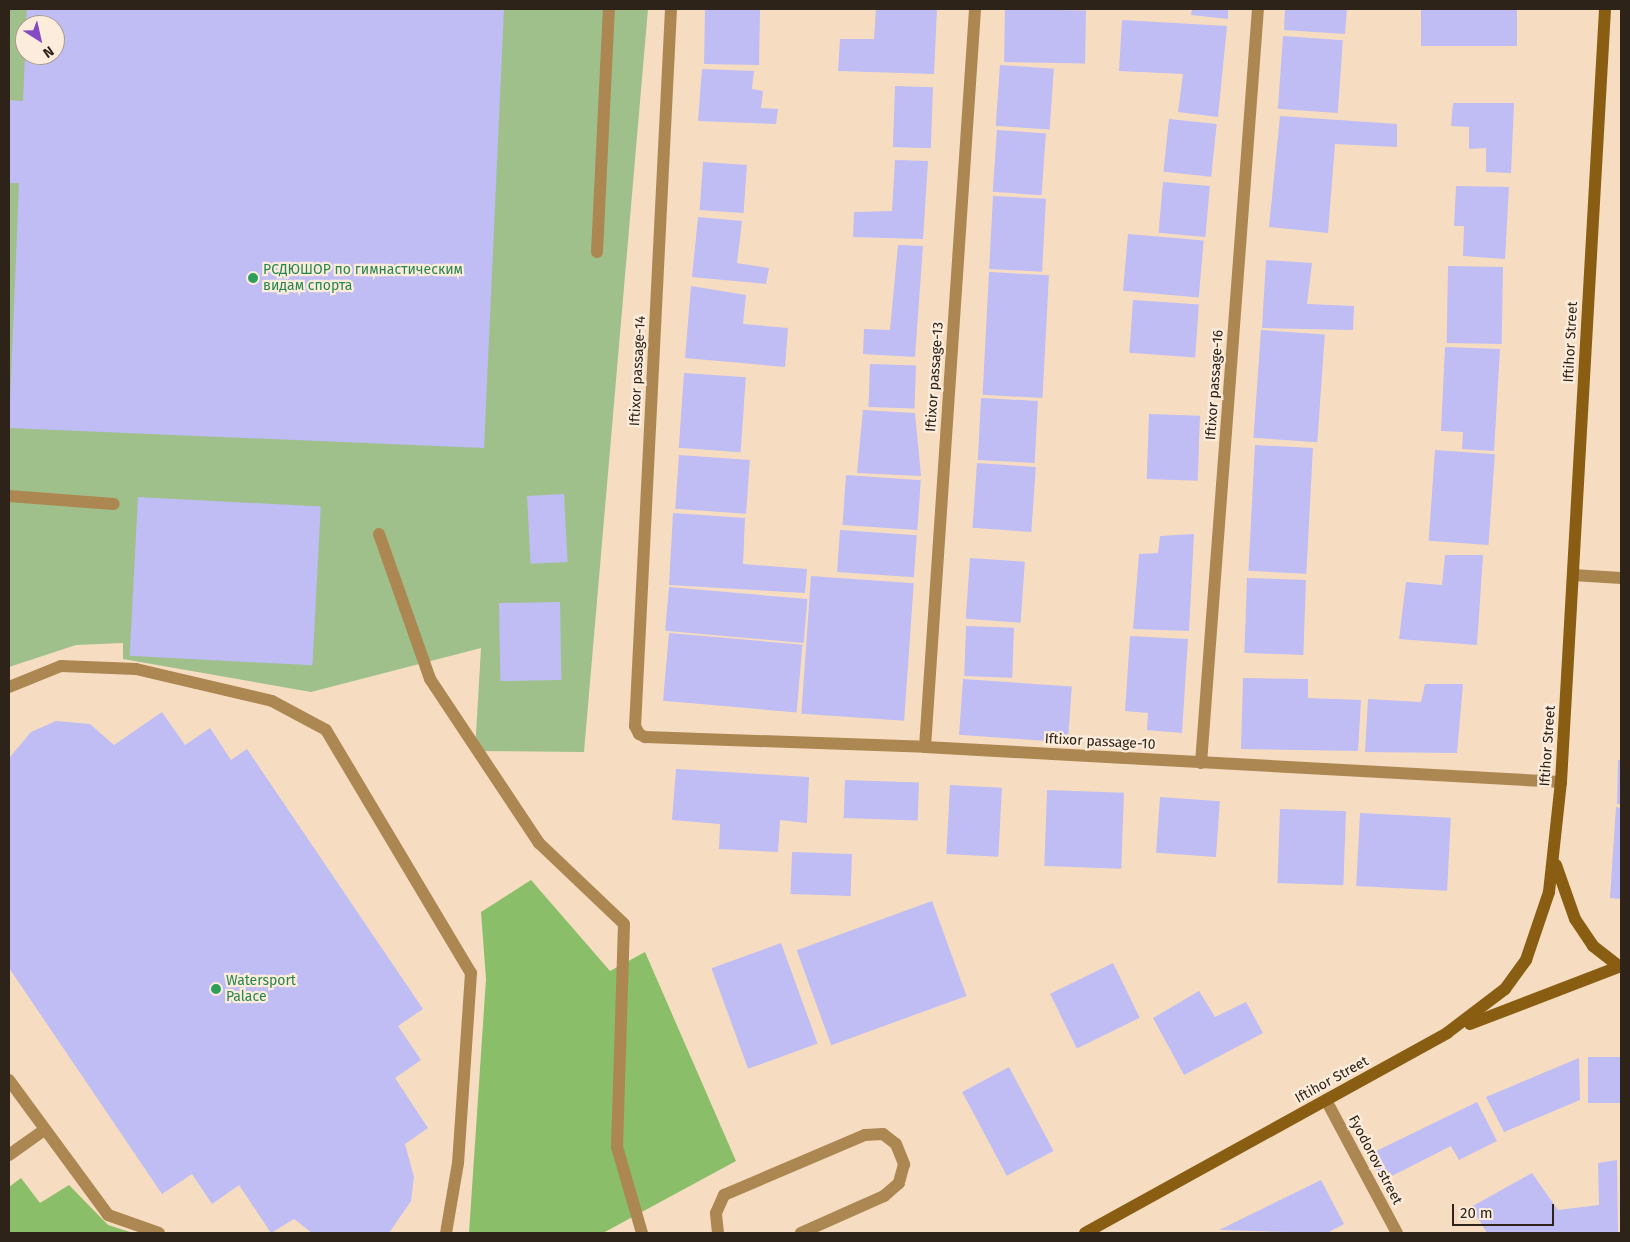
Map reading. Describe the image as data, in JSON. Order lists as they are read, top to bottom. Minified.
{"streets":{"main road":["Iftihor Street"],"street":["Iftixor passage-14","Iftixor passage-13","Iftixor passage-16","Iftixor passage-10","Fyodorov street"]},"crossings":[["Iftihor Street","Iftixor passage-10"],["Iftihor Street","Fyodorov street"],["Iftixor passage-14","Iftixor passage-10"],["Iftixor passage-13","Iftixor passage-10"],["Iftixor passage-16","Iftixor passage-10"]],"places":["РСДЮШОР по гимнастическим видам спорта","Watersport Palace"],"scale_bar":"20 m","north":"bottom right"}
